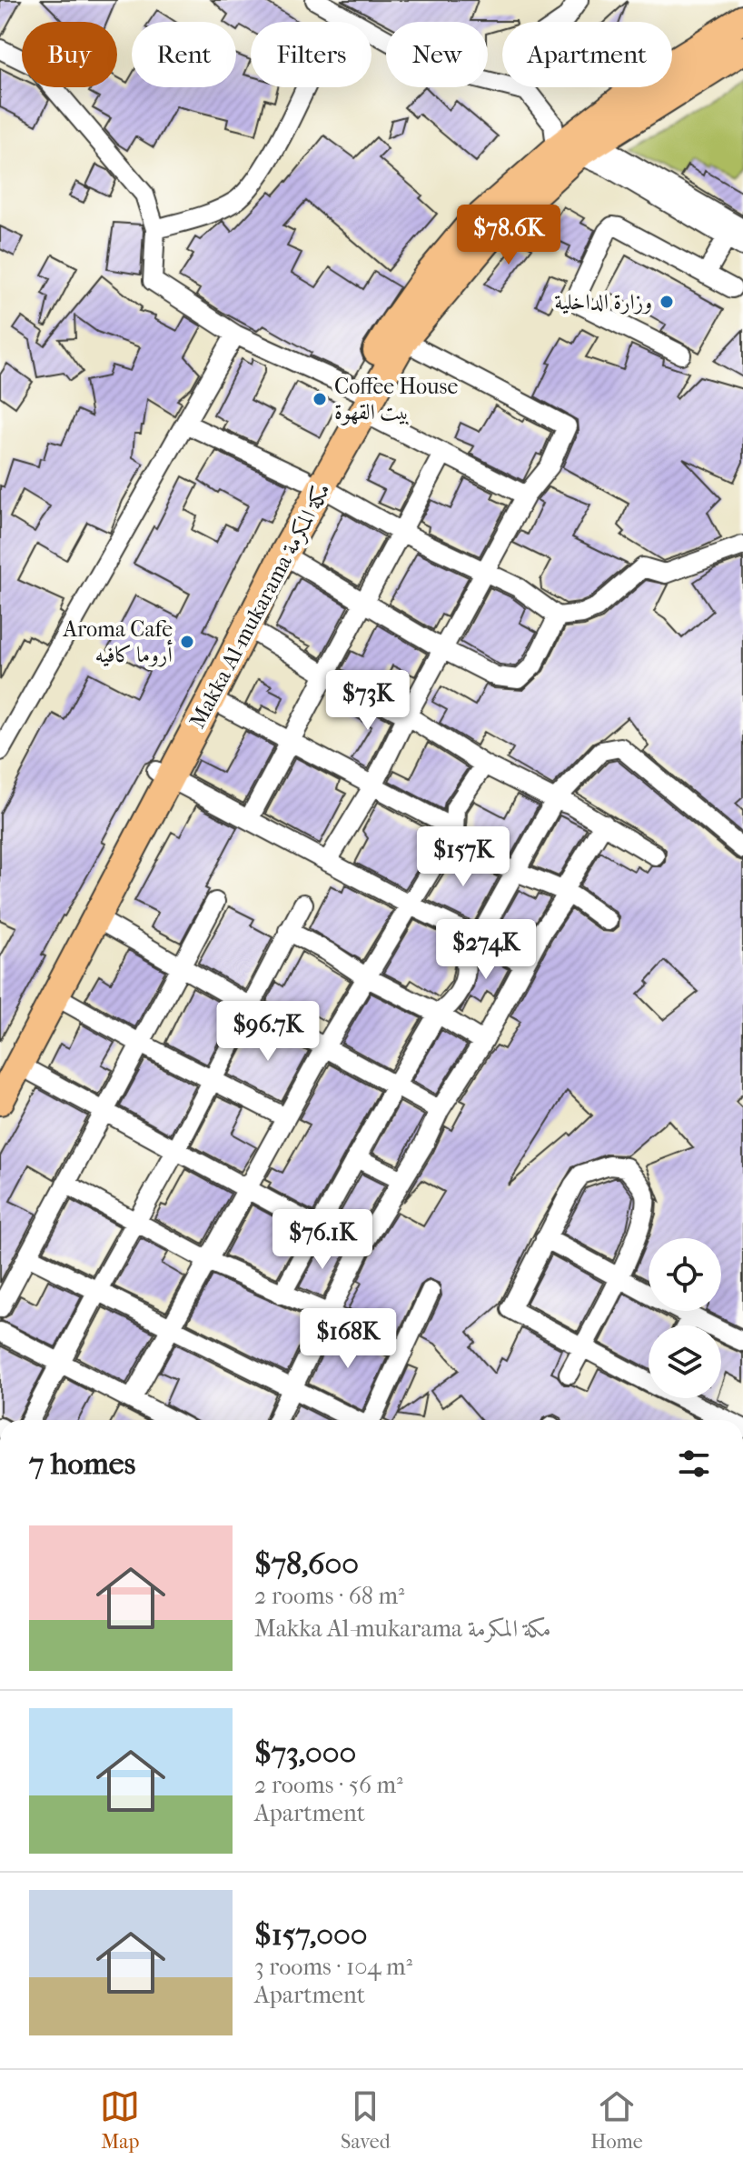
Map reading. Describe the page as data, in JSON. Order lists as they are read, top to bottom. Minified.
{"streets":{"highway":["Makka Al-mukarama مكة المكرمة"]},"places":["وزارة الداخلية","Coffee House بيت القهوة","Aroma Cafe أروما كافيه"],"page":{"chip":["Buy","Rent","Filters","New","Apartment"],"price":["$78.6K","$73K","$157K","$274K","$96.7K","$76.1K","$168K"],"heading":"7 homes","list":[{"name":"$78,600","note":"2 rooms · 68 m² · Makka Al-mukarama مكة المكرمة"},{"name":"$73,000","note":"2 rooms · 56 m² · Apartment"},{"name":"$157,000","note":"3 rooms · 104 m² · Apartment"}],"tabs":["Map","Saved","Home"]}}
